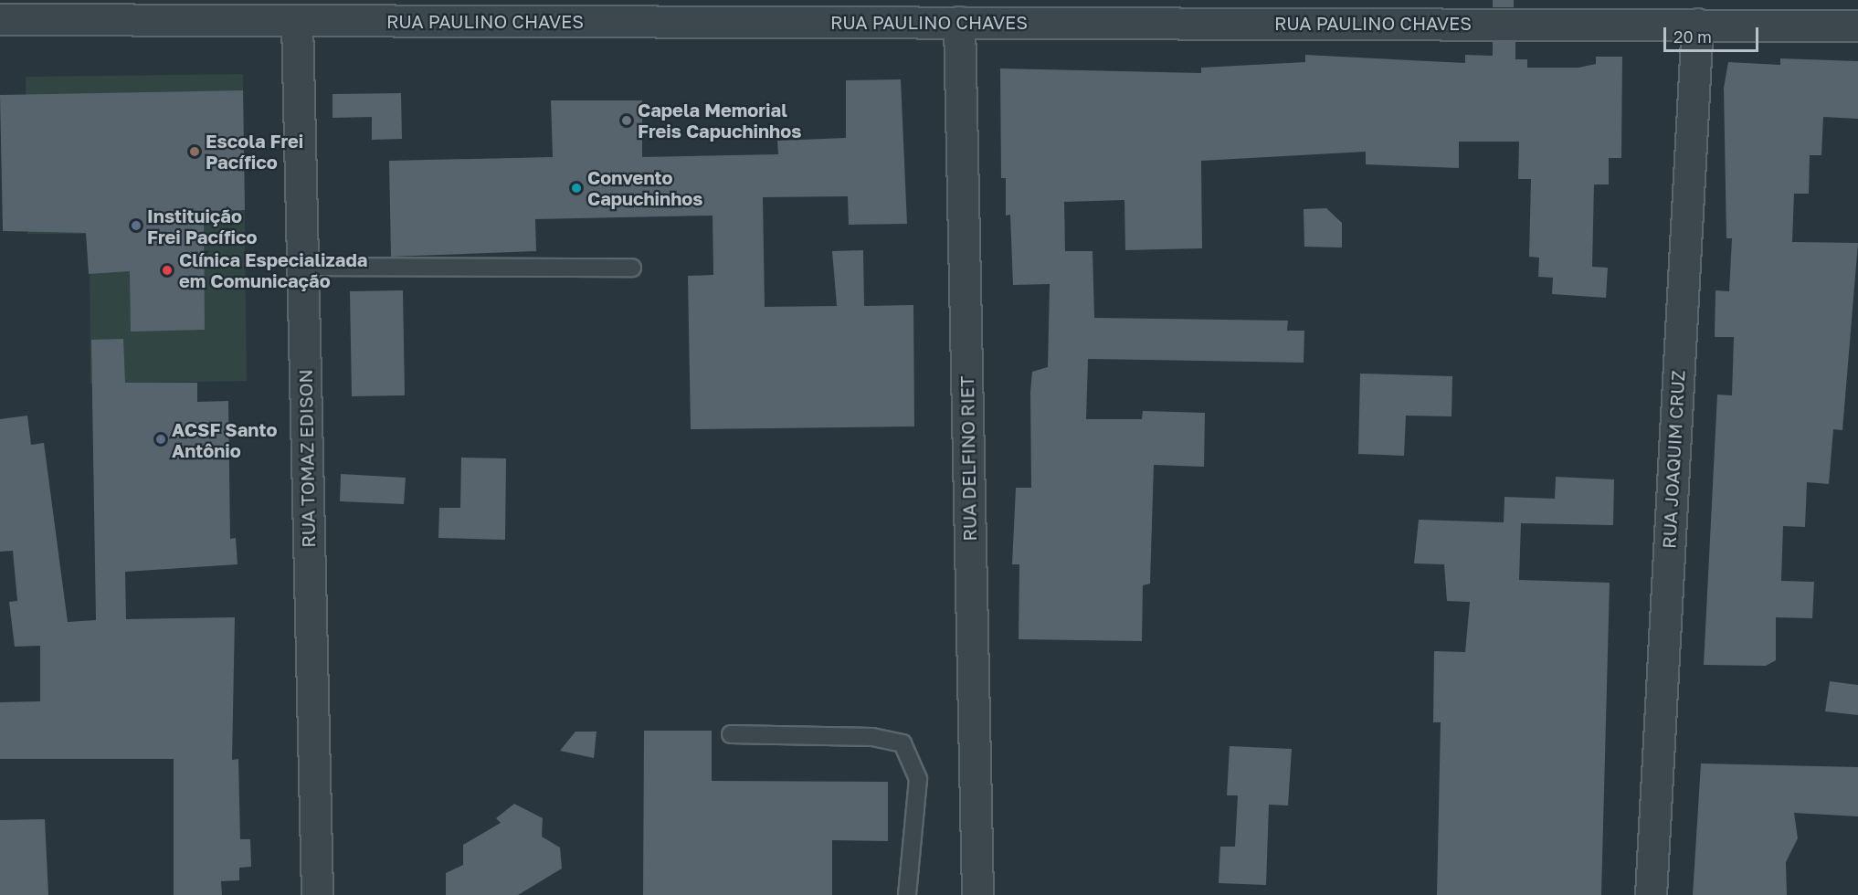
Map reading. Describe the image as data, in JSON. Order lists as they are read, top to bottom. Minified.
{"streets":{"street":["RUA PAULINO CHAVES","RUA TOMAZ EDISON","RUA DELFINO RIET","RUA JOAQUIM CRUZ"]},"crossings":[["RUA PAULINO CHAVES","RUA TOMAZ EDISON"],["RUA PAULINO CHAVES","RUA DELFINO RIET"],["RUA PAULINO CHAVES","RUA JOAQUIM CRUZ"]],"places":["Capela Memorial Freis Capuchinhos","Escola Frei Pacífico","Convento Capuchinhos","Instituição Frei Pacífico","Clínica Especializada em Comunicação","ACSF Santo Antônio"],"scale_bar":"20 m"}
